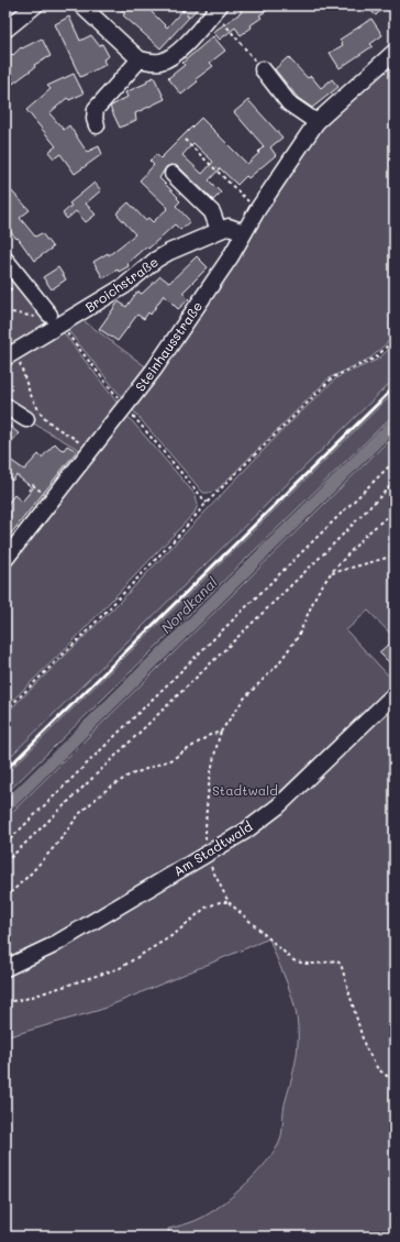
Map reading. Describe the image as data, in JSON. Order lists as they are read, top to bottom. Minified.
{"streets":{"street":["Broichstraße","Steinhausstraße","Am Stadtwald"]},"crossings":[["Broichstraße","Steinhausstraße"]],"water":["Nordkanal"],"parks":["Stadtwald"]}
